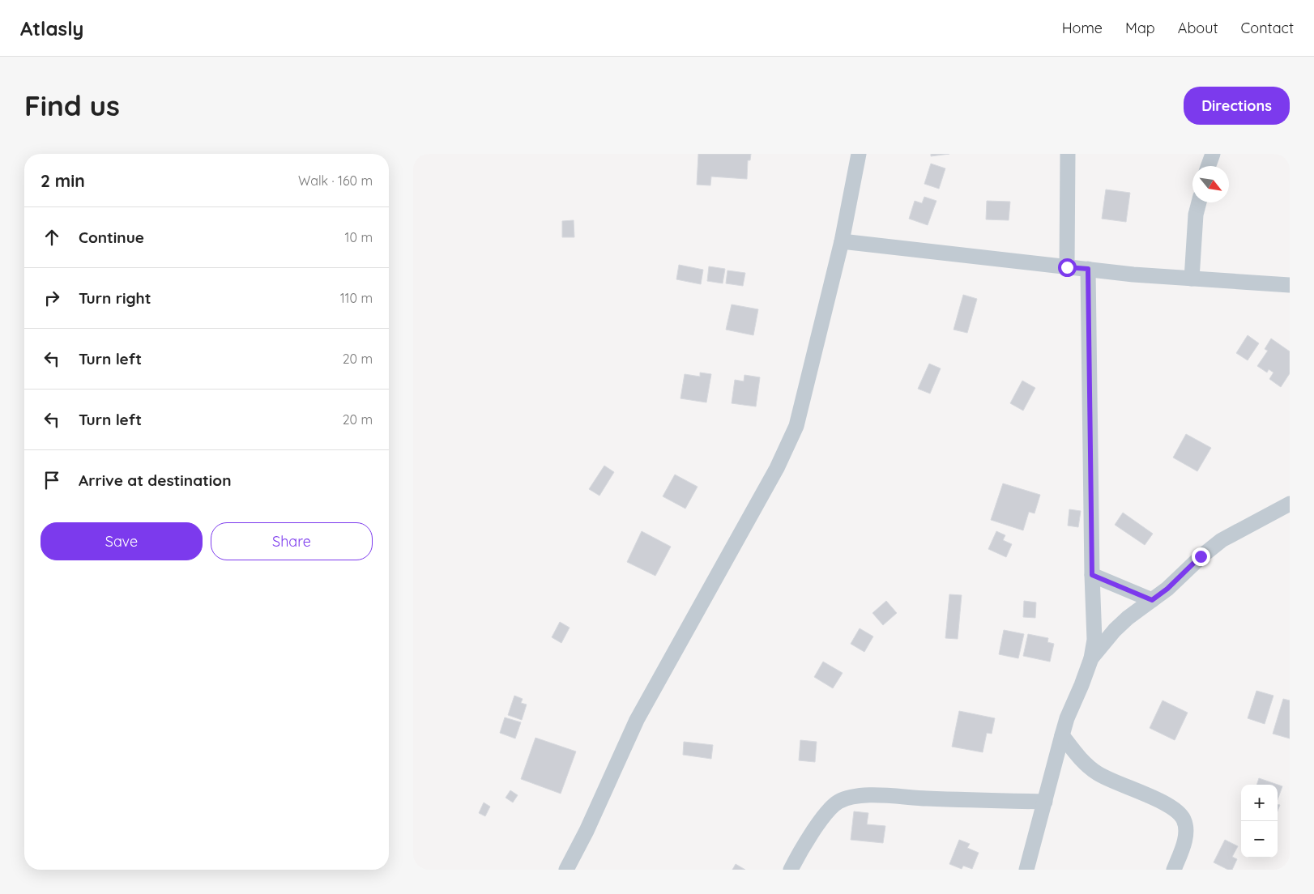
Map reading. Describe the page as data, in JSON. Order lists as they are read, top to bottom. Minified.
{"north":"bottom right","page":{"header":"Atlasly","nav":["Home","Map","About","Contact"],"buttons":["Directions",["Save","Share"]],"title":"Find us","heading":["2 min","Walk · 160 m"],"list":[["Continue","10 m"],["Turn right","110 m"],["Turn left","20 m"],["Turn left","20 m"],"Arrive at destination"],"map_buttons":["+","−"]}}
